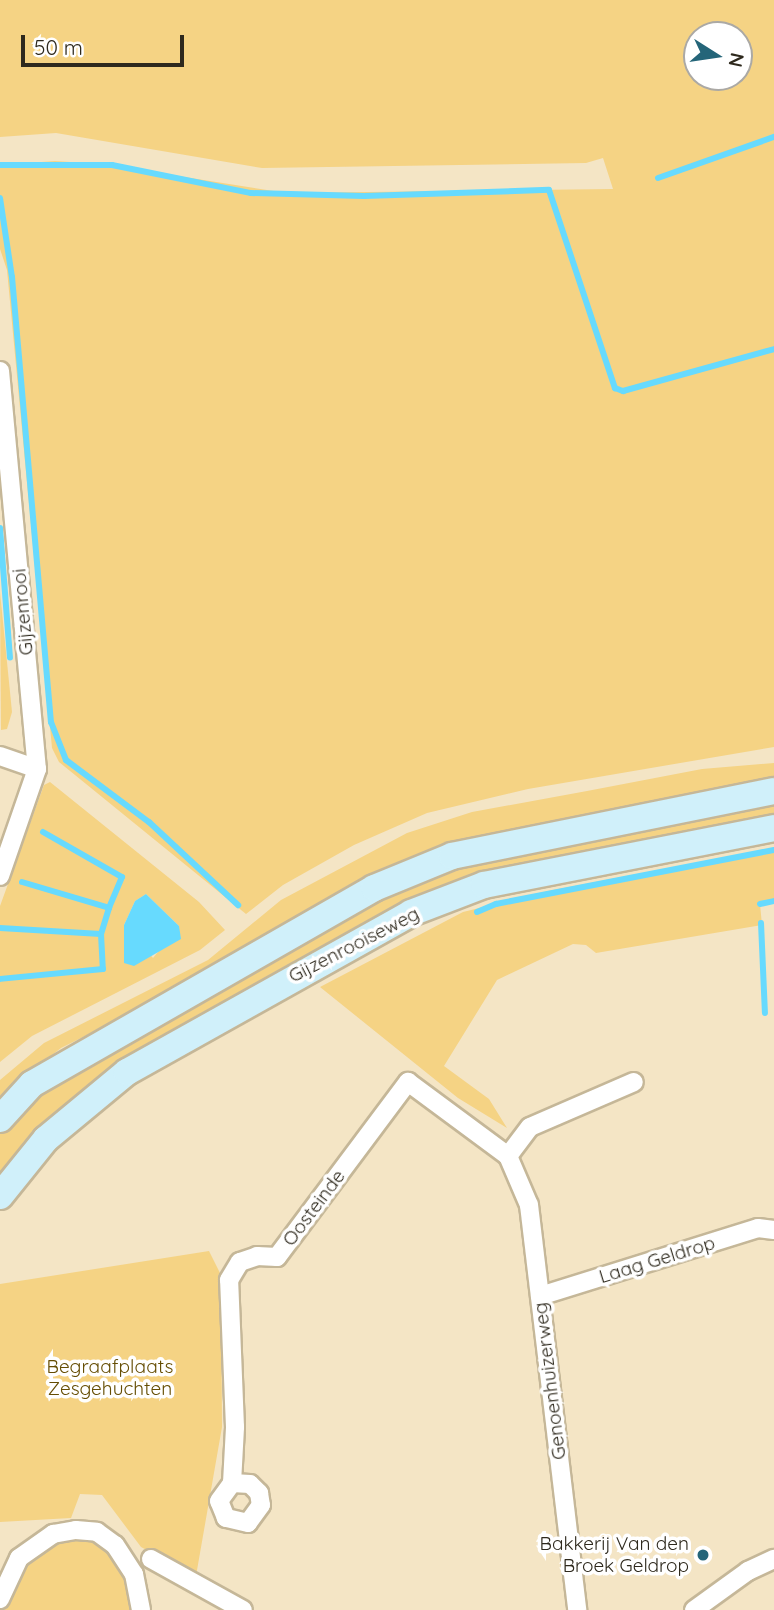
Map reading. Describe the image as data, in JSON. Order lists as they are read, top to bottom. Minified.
{"streets":{"main road":["Gijzenrooiseweg"],"street":["Gijzenrooi","Oosteinde","Laag Geldrop","Genoenhuizerweg"]},"crossings":[["Oosteinde","Genoenhuizerweg"],["Laag Geldrop","Genoenhuizerweg"]],"parks":["Begraafplaats Zesgehuchten"],"places":["Bakkerij Van den Broek Geldrop"],"scale_bar":"50 m","north":"right"}
